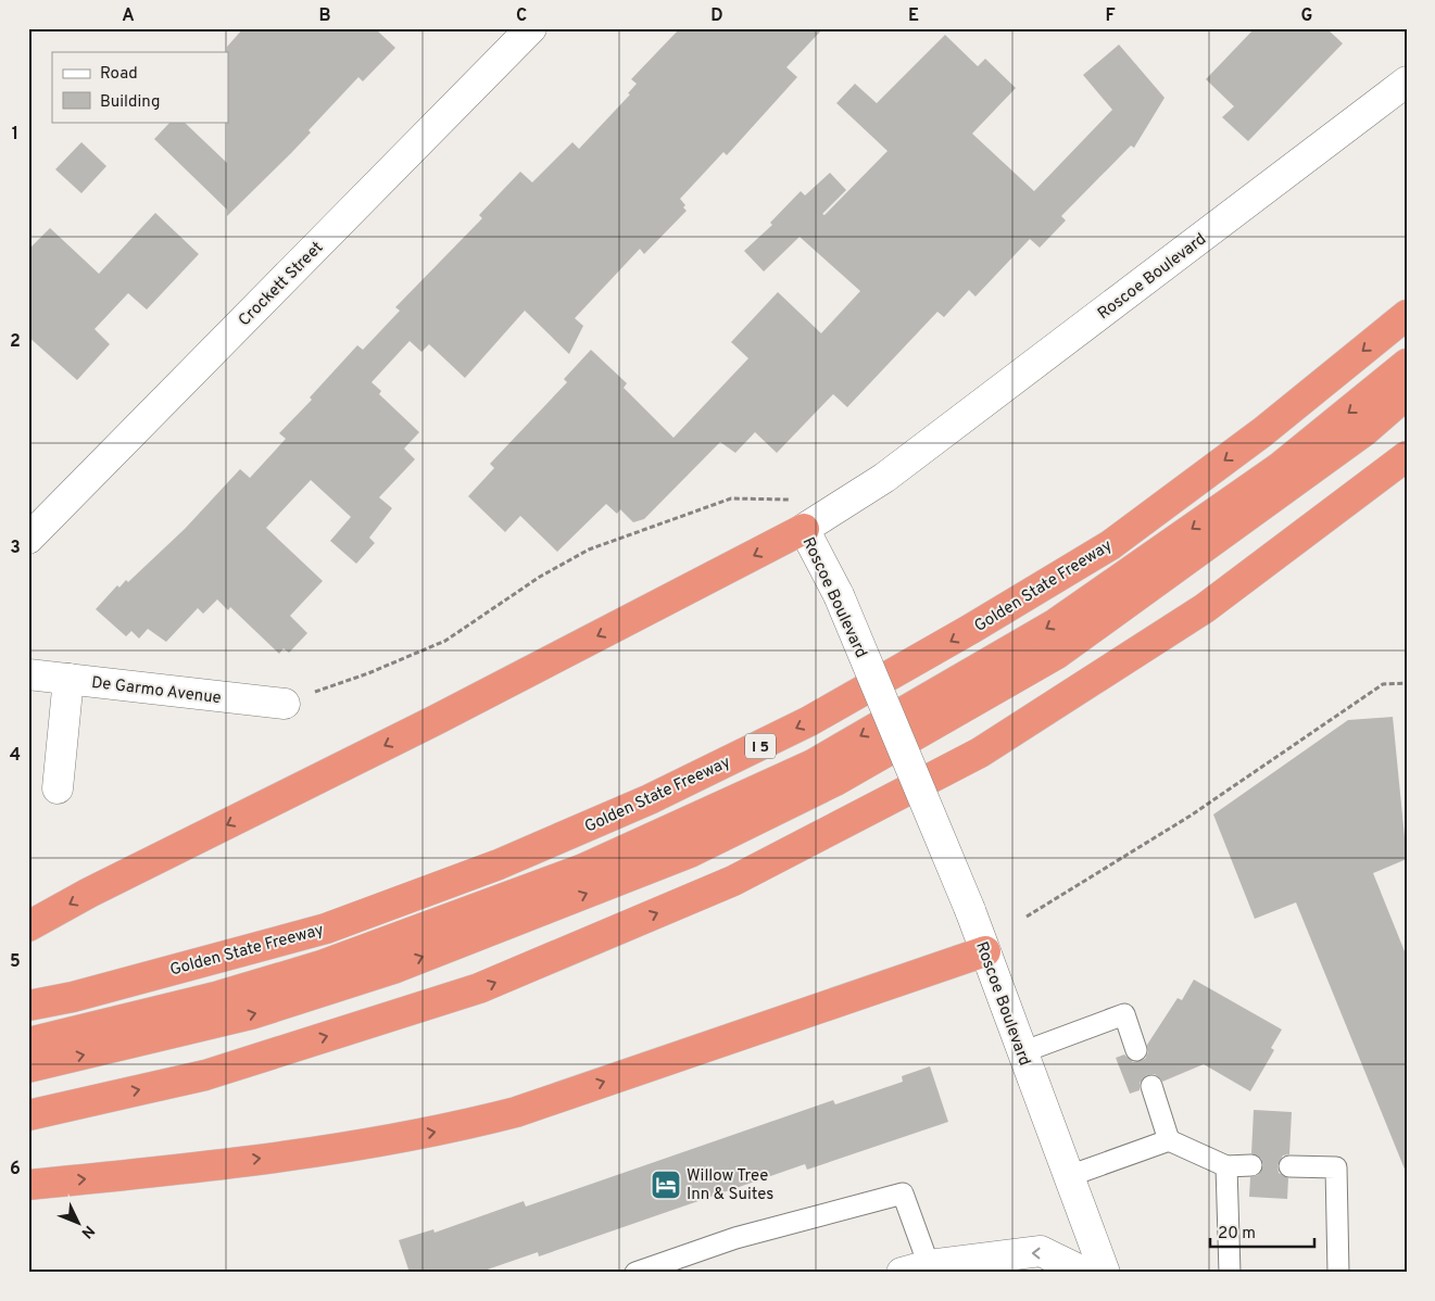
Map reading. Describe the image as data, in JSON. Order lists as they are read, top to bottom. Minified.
{"streets":{"highway":["Golden State Freeway","I 5"],"main road":["Roscoe Boulevard","Crockett Street","De Garmo Avenue"]},"places":{"hotel":["Willow Tree Inn & Suites"]},"legend":["Road","Building"],"scale_bar":"20 m","north":"bottom right","grid":{"columns":["A","B","C","D","E","F","G"],"rows":["1","2","3","4","5","6"]}}
